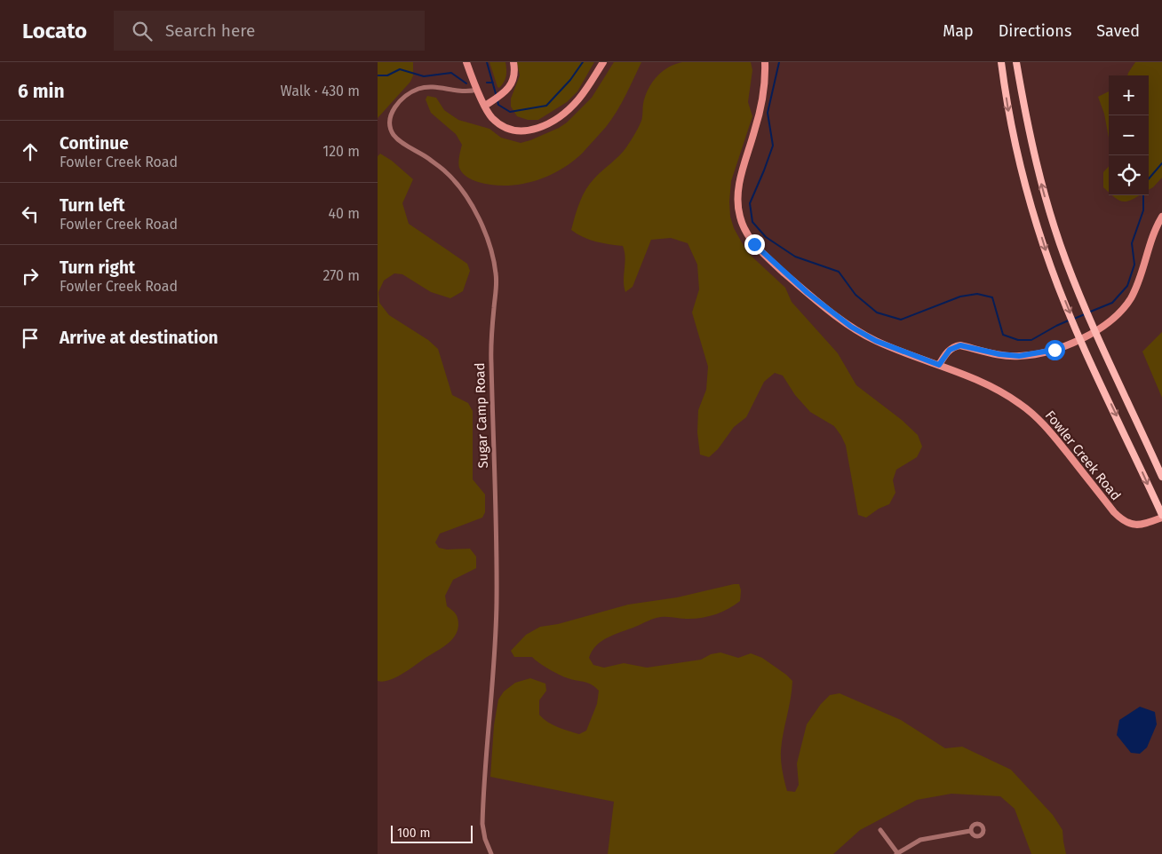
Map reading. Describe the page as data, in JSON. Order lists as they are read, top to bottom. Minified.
{"streets":{"main road":["Fowler Creek Road"],"street":["Sugar Camp Road"]},"scale_bar":"100 m","page":{"header":"Locato","search":"Search here","nav":["Map","Directions","Saved"],"heading":["6 min","Walk · 430 m"],"map_buttons":["+","−"],"list":[["Continue","Fowler Creek Road","120 m"],["Turn left","Fowler Creek Road","40 m"],["Turn right","Fowler Creek Road","270 m"],"Arrive at destination"],"scale":"100 m"}}
